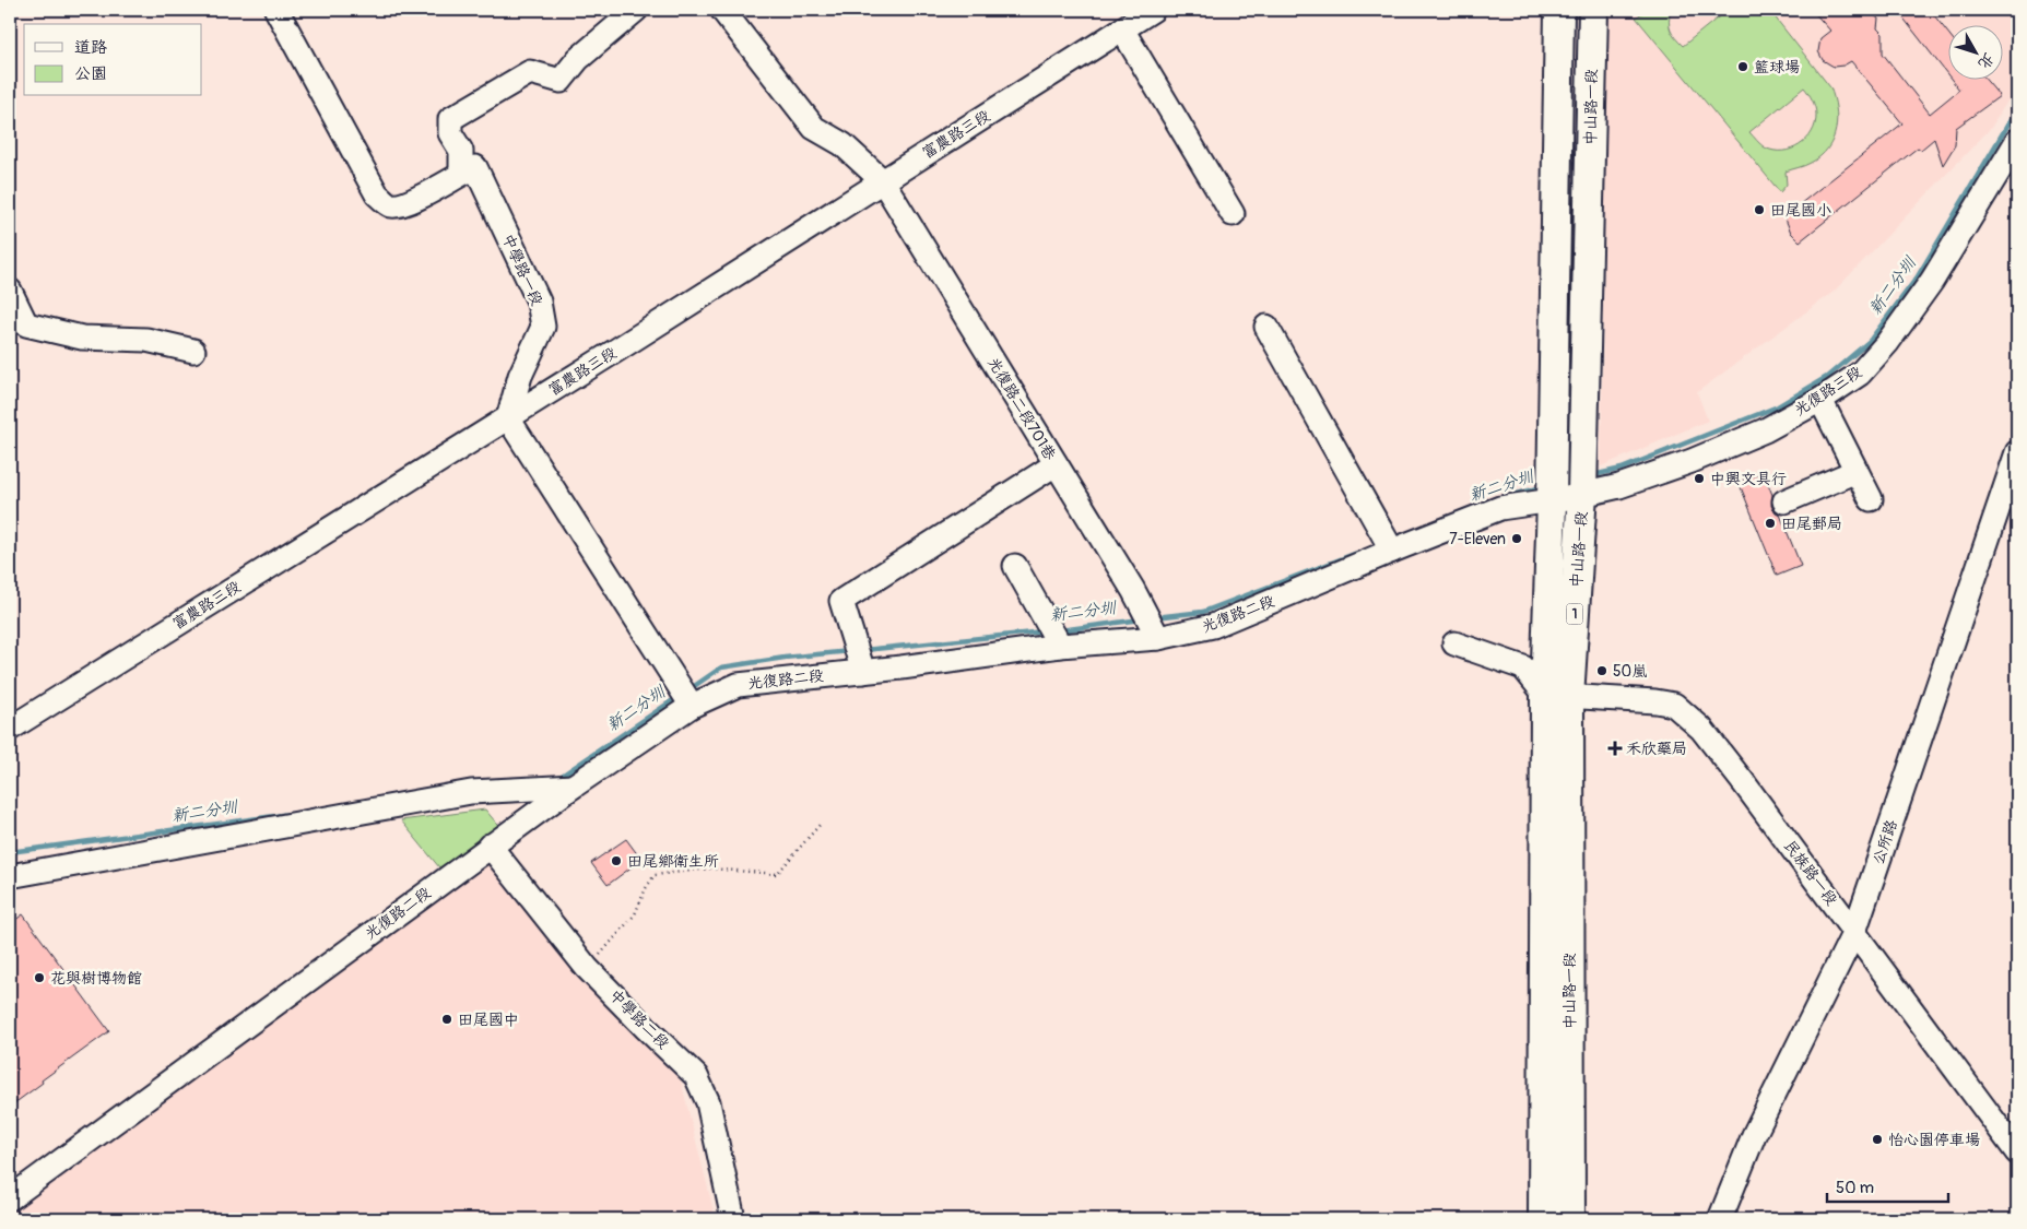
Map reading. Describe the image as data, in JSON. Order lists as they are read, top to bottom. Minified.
{"streets":{"main road":["中山路一段","1"],"street":["富農路三段","中學路一段","光復路三段","光復路二段701巷","光復路二段","公所路","民族路一段","中學路二段"]},"crossings":[["中山路一段","光復路三段"],["中山路一段","光復路二段"],["中山路一段","民族路一段"],["富農路三段","中學路一段"],["富農路三段","光復路二段701巷"],["光復路三段","光復路二段"],["光復路二段701巷","光復路二段"],["光復路二段","中學路二段"],["公所路","民族路一段"]],"water":["新二分圳"],"places":{"other":["籃球場","田尾國小","中興文具行","田尾郵局","7-Eleven","50嵐","田尾鄉衛生所","花與樹博物館","田尾國中","怡心園停車場"],"health":["禾欣藥局"]},"legend":["道路","公園"],"scale_bar":"50 m","north":"bottom right"}
